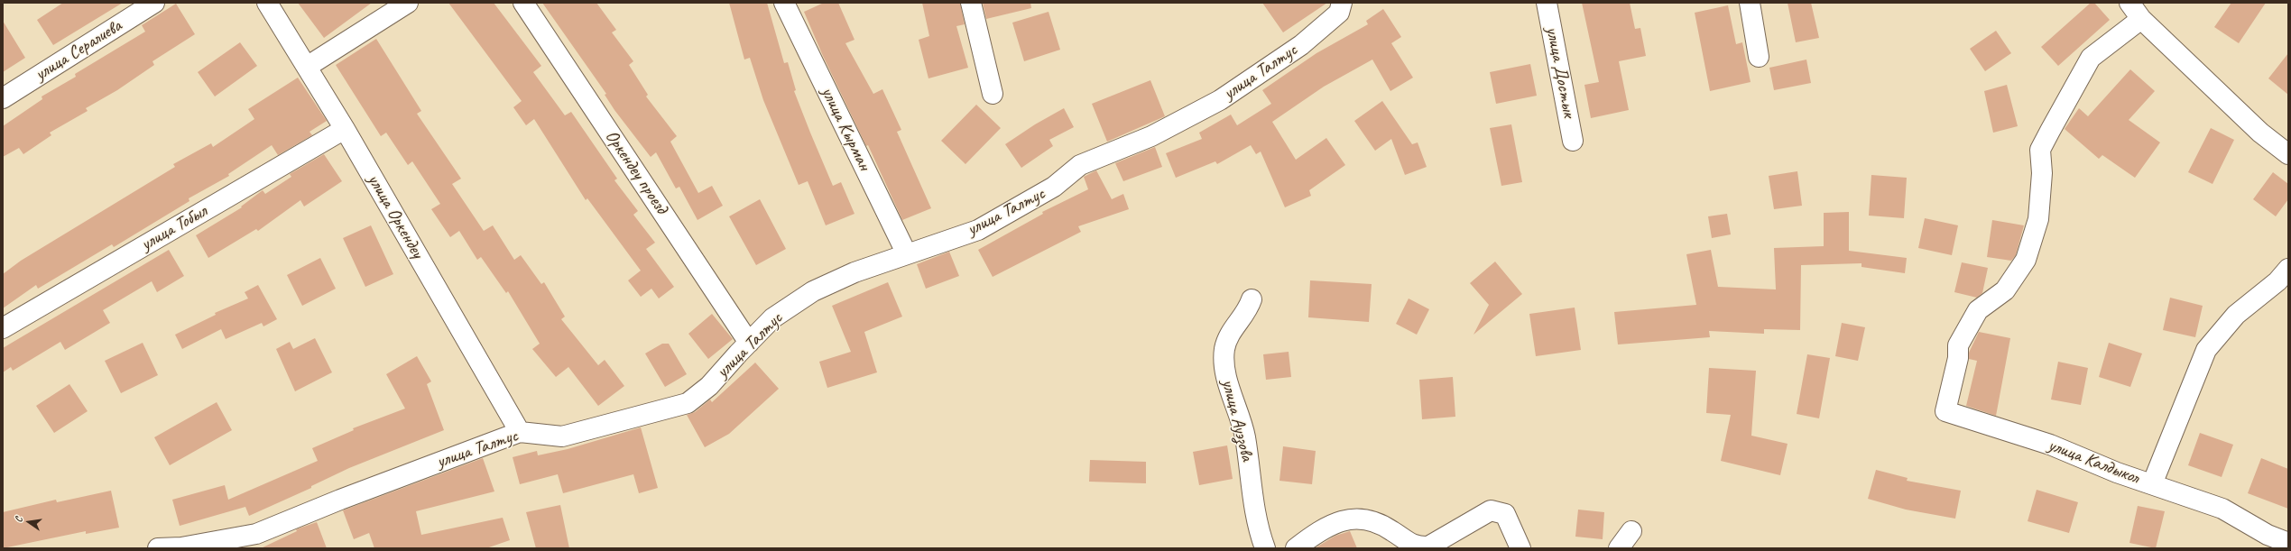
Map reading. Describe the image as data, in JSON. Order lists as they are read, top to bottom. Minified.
{"streets":{"street":["улица Сералиева","улица Талтус","улица Достык","улица Кырман","Оркендеу проезд","улица Оркендеу","улица Тобыл","улица Ауэзова","улица Калдыкол"]},"crossings":[["улица Талтус","улица Кырман"],["улица Талтус","Оркендеу проезд"],["улица Талтус","улица Оркендеу"],["улица Оркендеу","улица Тобыл"]],"north":"left"}
